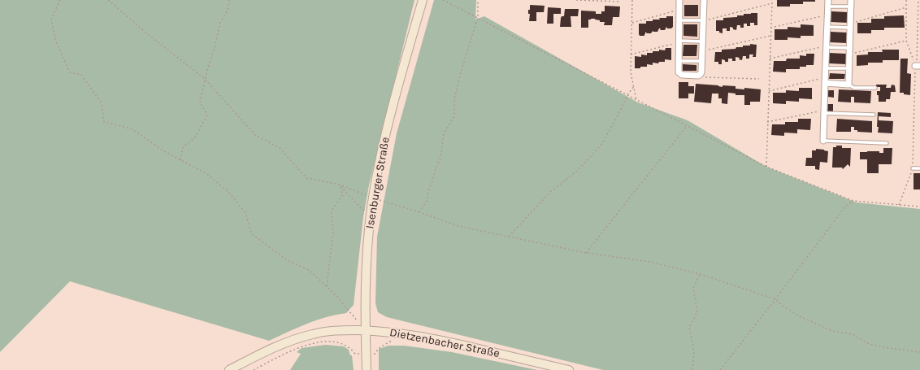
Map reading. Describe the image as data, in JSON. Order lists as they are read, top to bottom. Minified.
{"streets":{"main road":["Isenburger Straße","Dietzenbacher Straße"]},"crossings":[["Isenburger Straße","Dietzenbacher Straße"]]}
